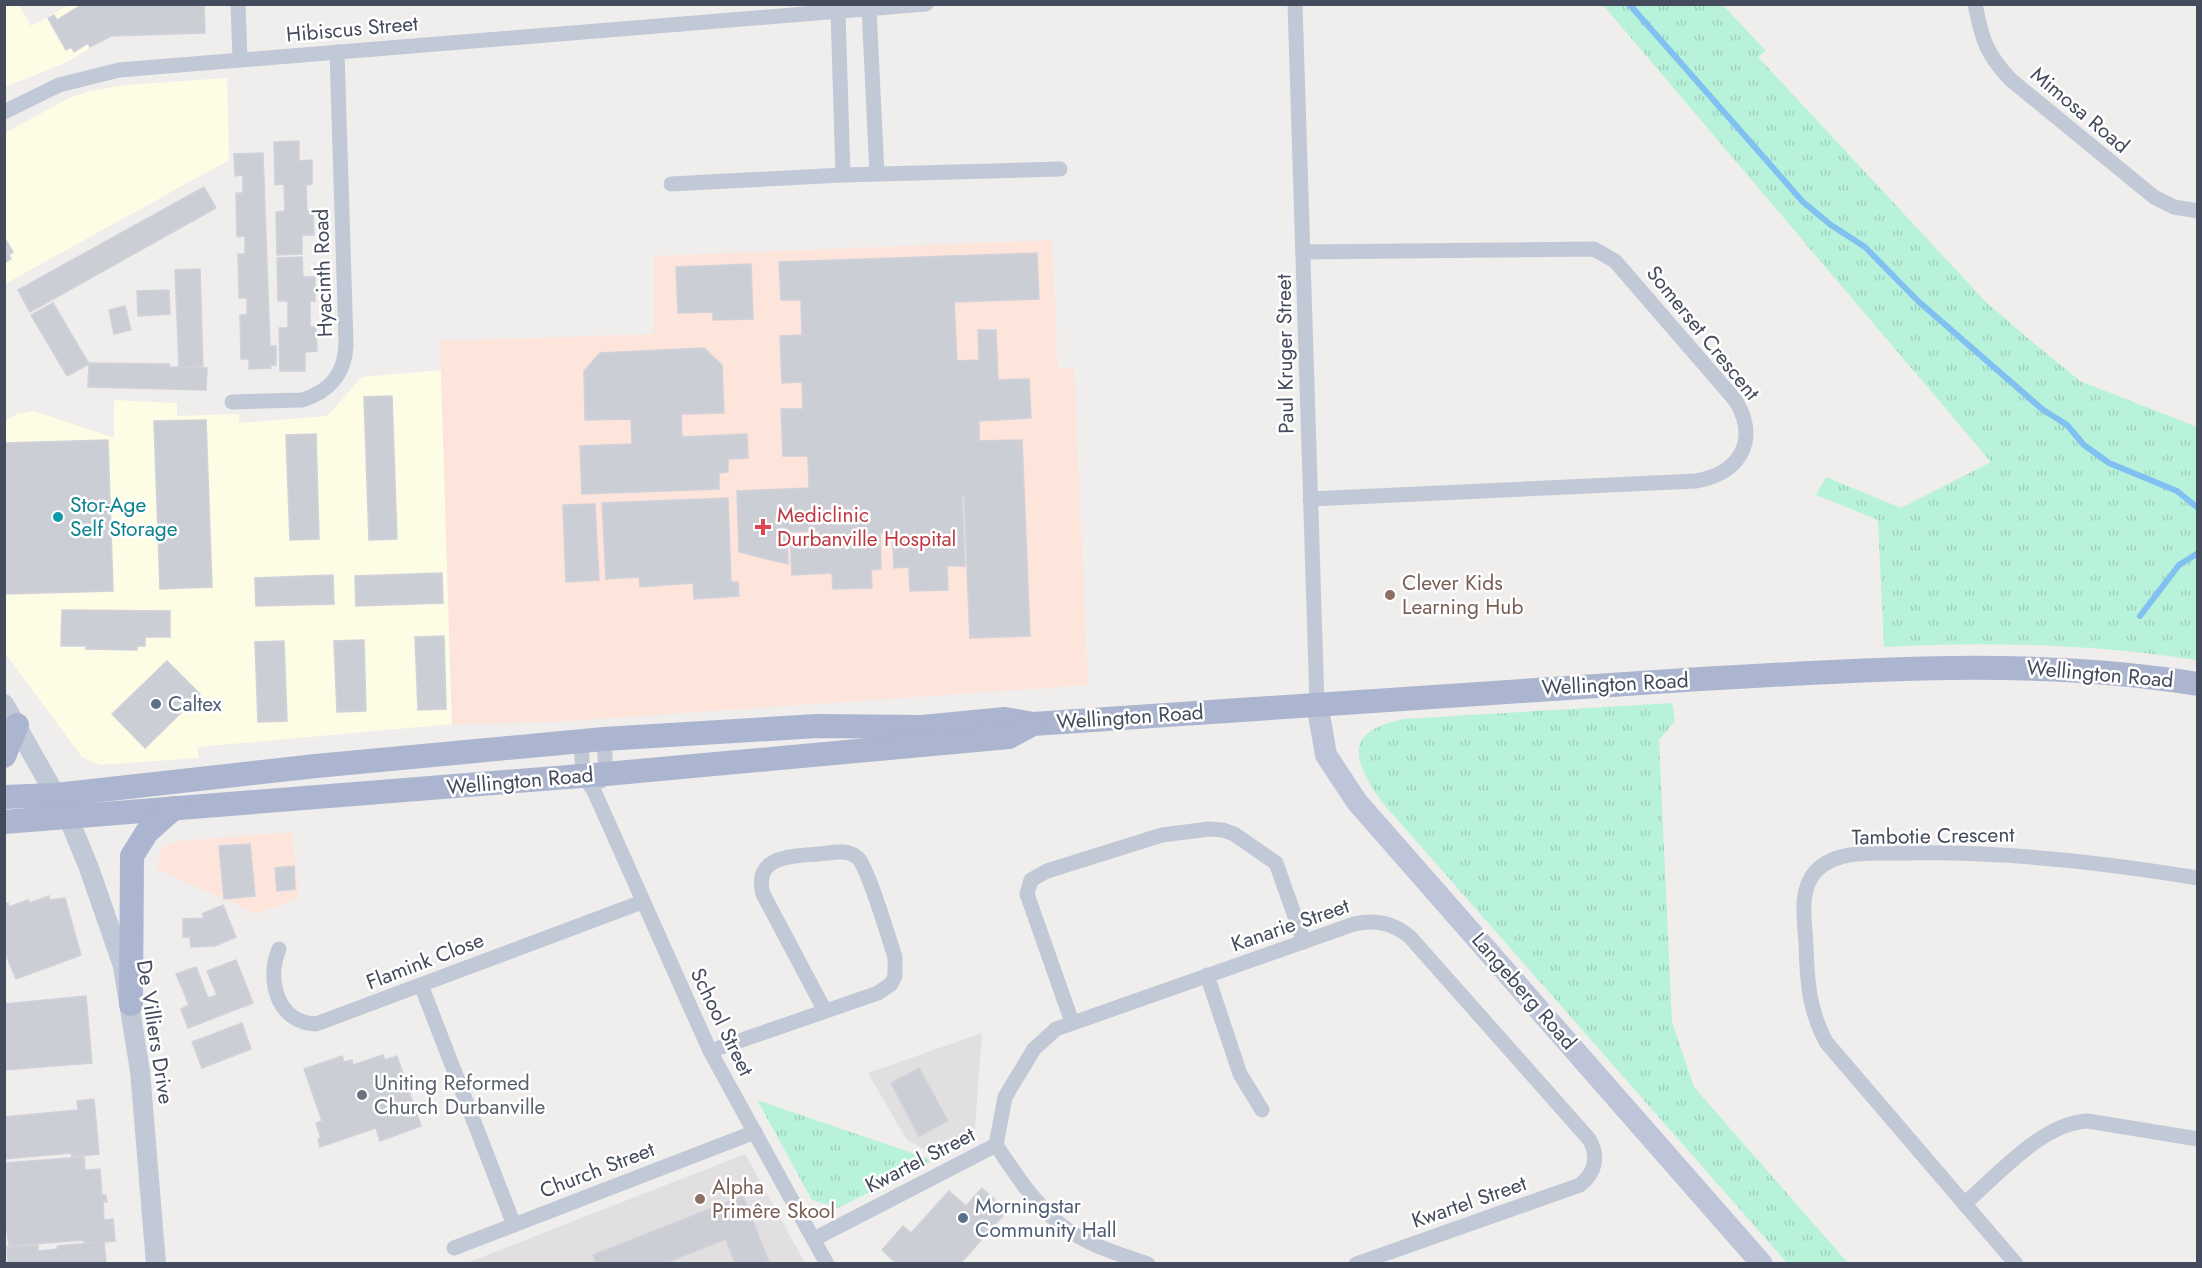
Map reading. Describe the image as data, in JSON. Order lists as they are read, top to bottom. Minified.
{"streets":{"main road":["Wellington Road","Langeberg Road"],"street":["Hibiscus Street","Mimosa Road","Hyacinth Road","Somerset Crescent","Paul Kruger Street","Tambotie Crescent","Kanarie Street","Flamink Close","School Street","De Villiers Drive","Kwartel Street","Church Street"]},"crossings":[["Hibiscus Street","Hyacinth Road"],["Somerset Crescent","Paul Kruger Street"],["Paul Kruger Street","Wellington Road"],["Paul Kruger Street","Langeberg Road"],["Wellington Road","Langeberg Road"],["Wellington Road","School Street"],["Wellington Road","De Villiers Drive"],["Kanarie Street","Kwartel Street"],["Flamink Close","School Street"],["School Street","Kwartel Street"],["School Street","Church Street"]],"places":{"other":["Stor-Age Self Storage","Clever Kids Learning Hub","Caltex","Uniting Reformed Church Durbanville","Alpha Primêre Skool","Morningstar Community Hall"],"health":["Mediclinic Durbanville Hospital"]}}
